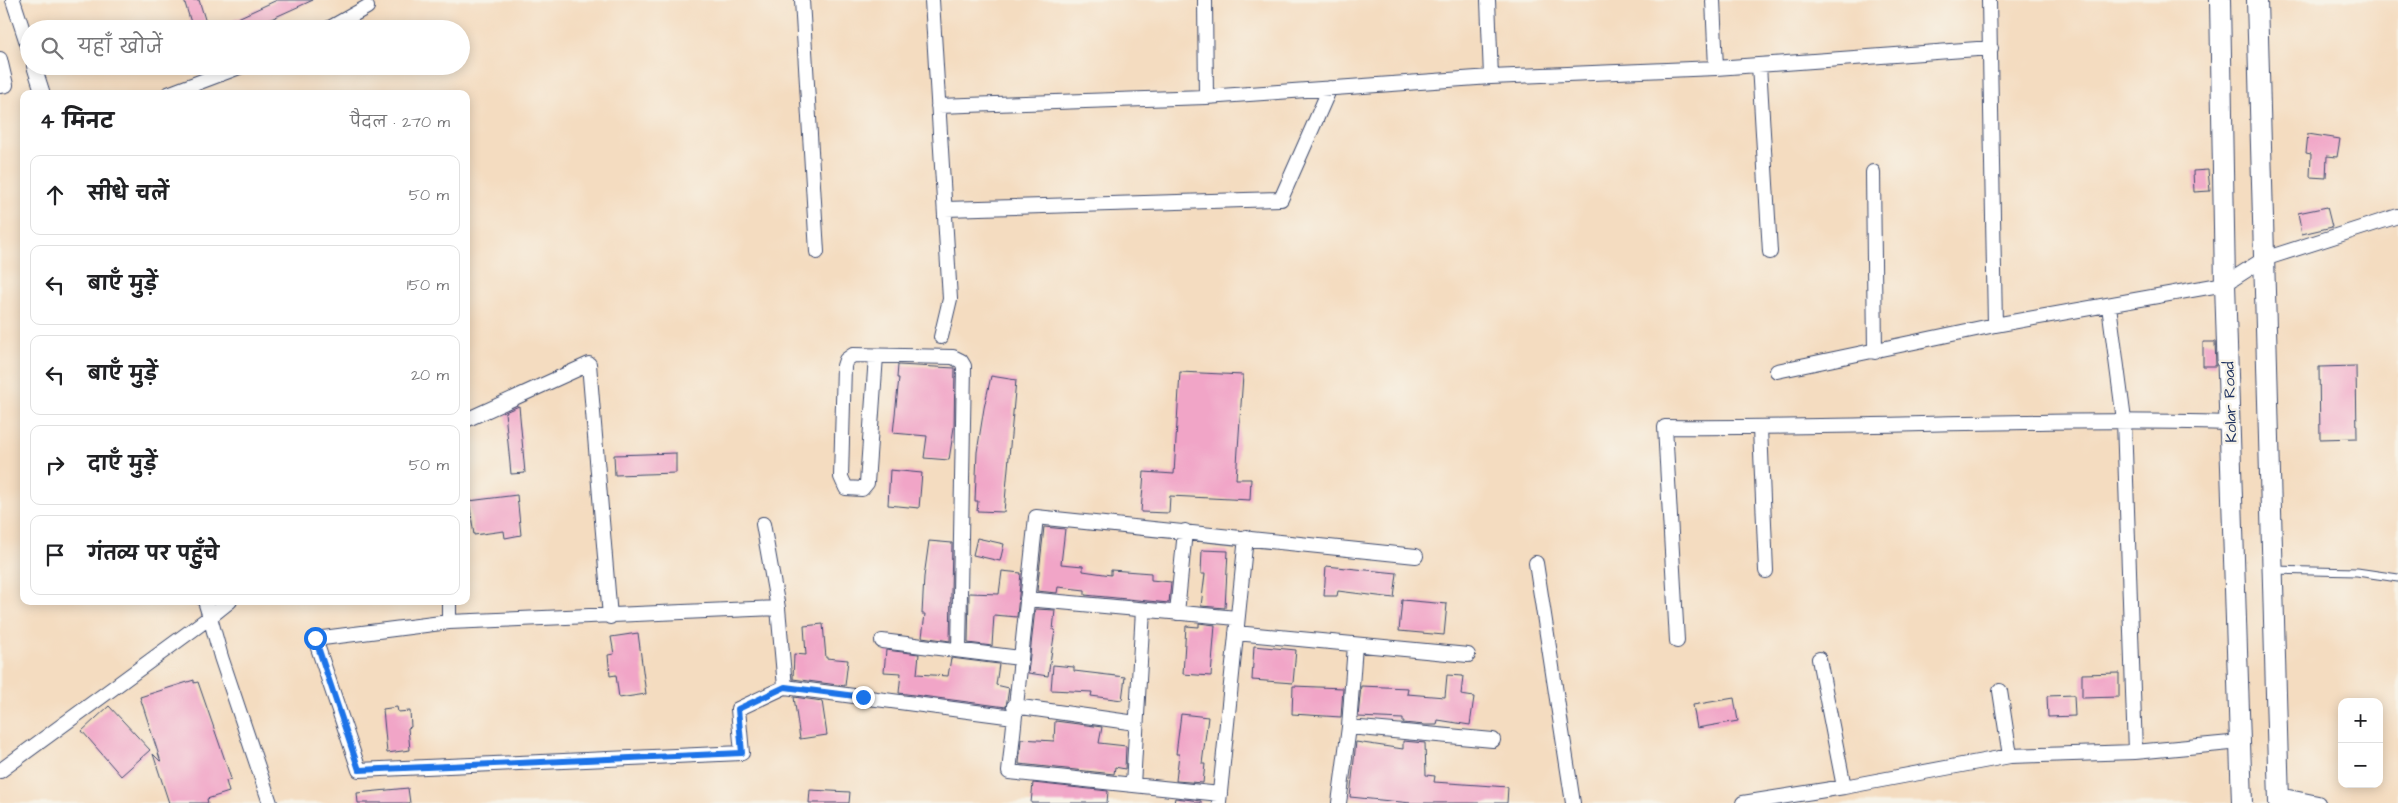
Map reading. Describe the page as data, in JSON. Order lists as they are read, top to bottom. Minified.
{"streets":{"main road":["Kolar Road"]},"page":{"search":"यहाँ खोजें","heading":["4 मिनट","पैदल · 270 m"],"list":[["सीधे चलें","50 m"],["बाएँ मुड़ें","150 m"],["बाएँ मुड़ें","20 m"],["दाएँ मुड़ें","50 m"],"गंतव्य पर पहुँचे"],"map_buttons":["+","−"]}}
